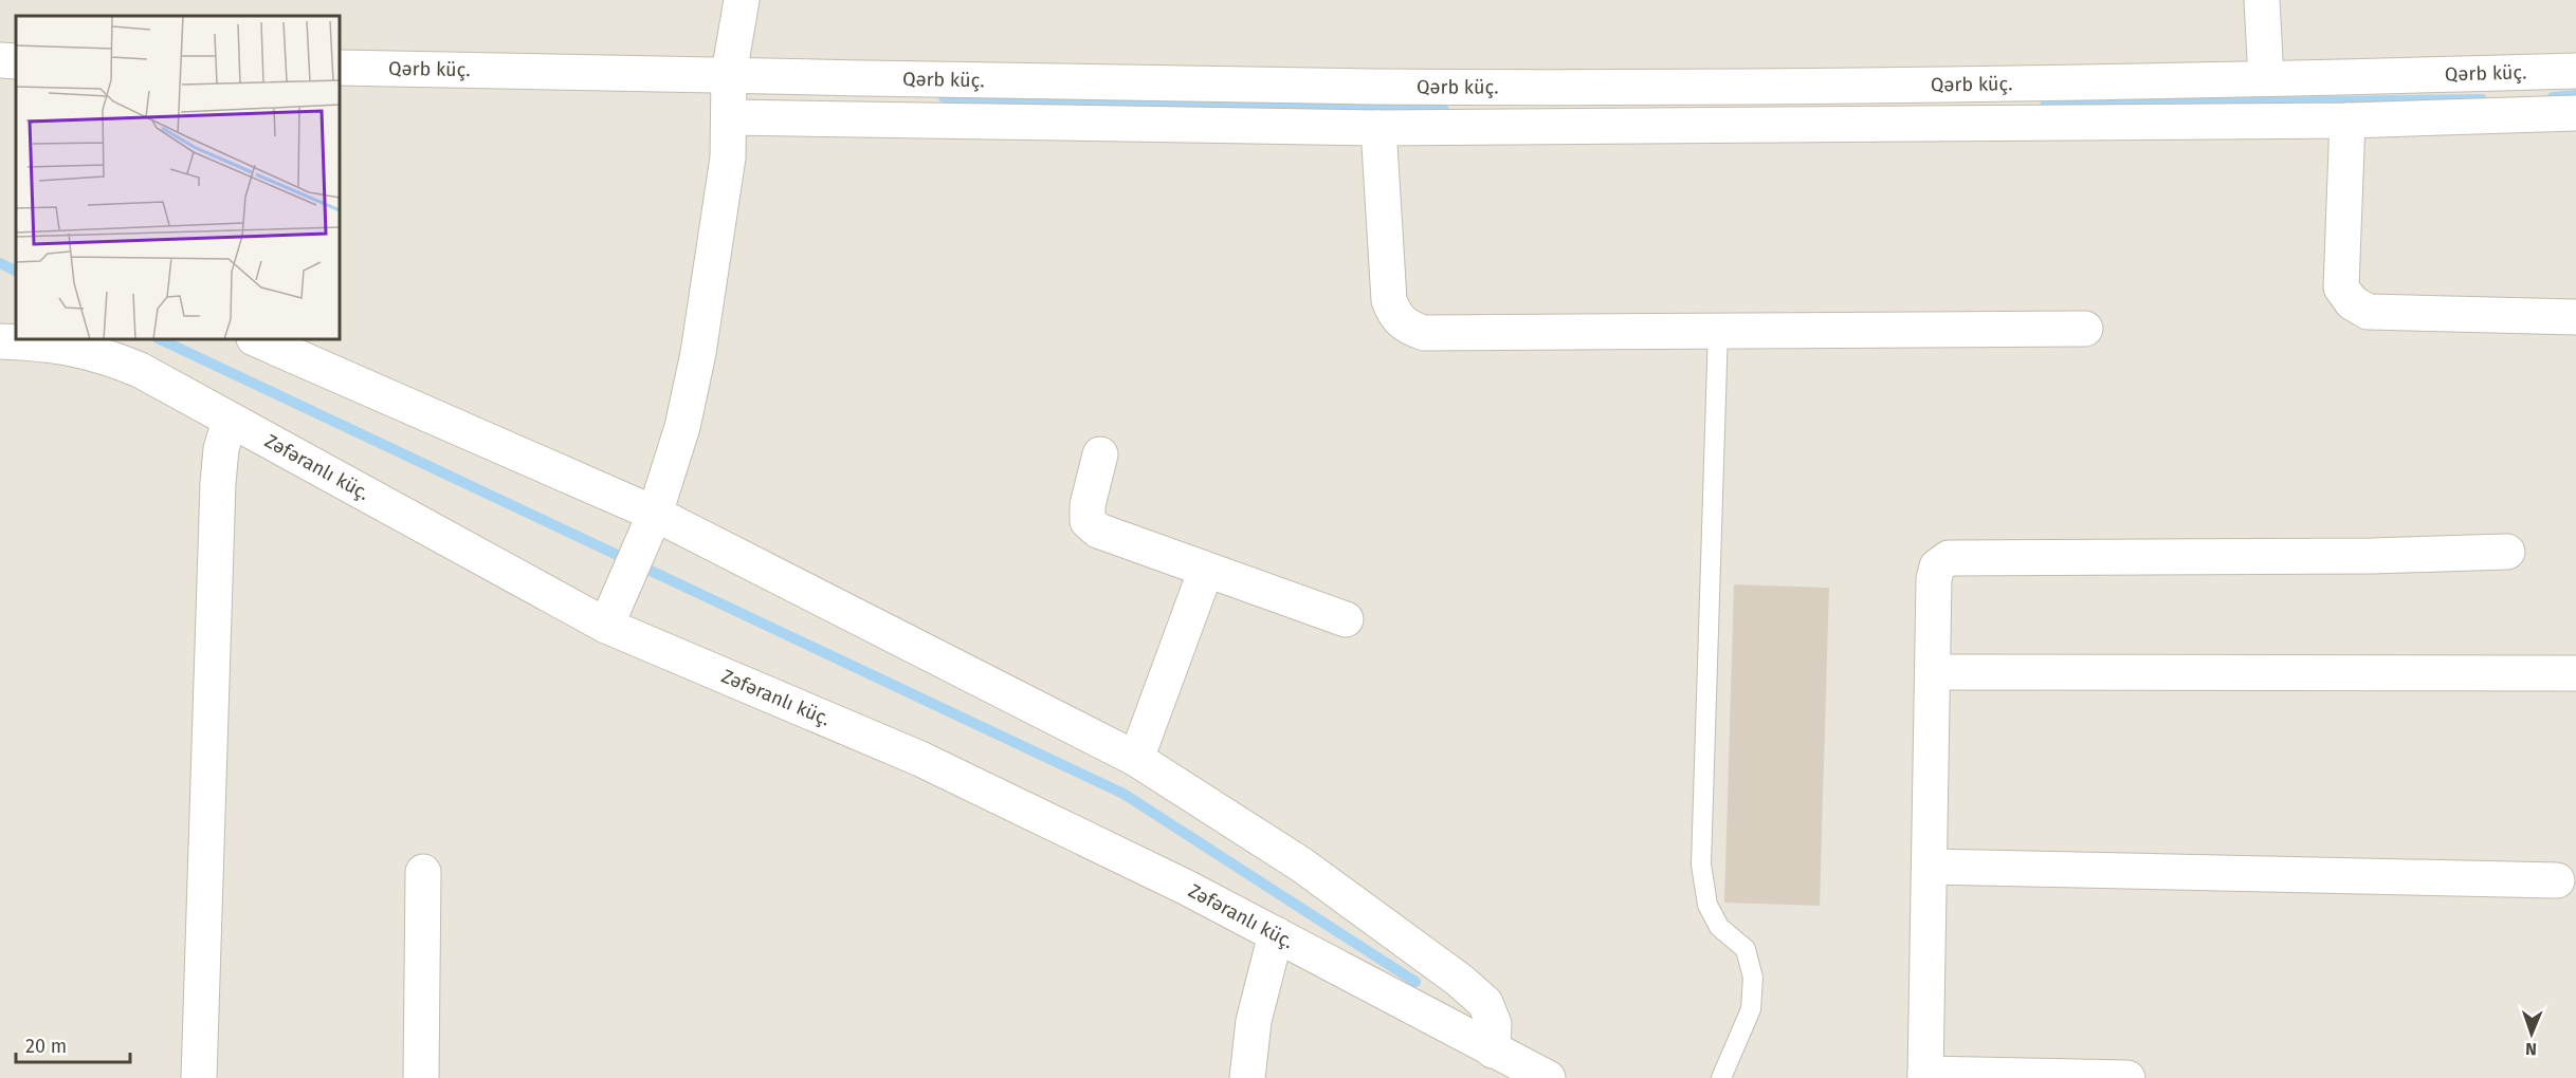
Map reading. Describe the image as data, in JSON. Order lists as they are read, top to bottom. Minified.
{"streets":{"street":["Qərb küç.","Zəfəranlı küç."]},"scale_bar":"20 m","north":"bottom"}
